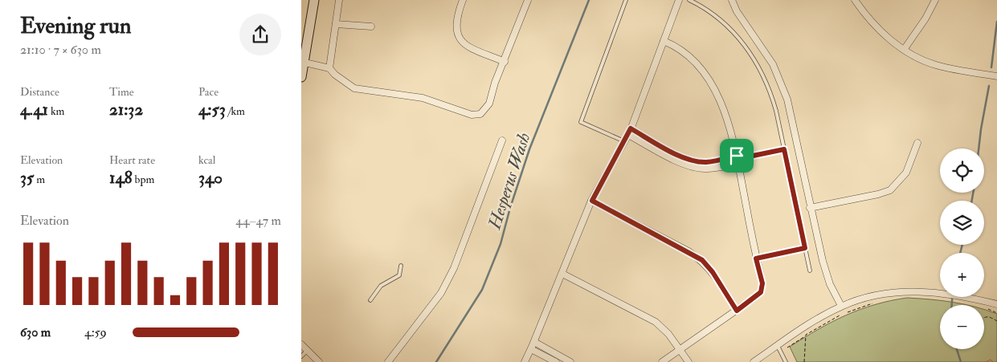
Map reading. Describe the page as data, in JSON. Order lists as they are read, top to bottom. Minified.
{"water":["Hesperus Wash"],"page":{"heading":["Evening run","21:10 · 7 × 630 m"],"stats":[["Distance","4.41 km"],["Time","21:32"],["Pace","4:53 /km"],["Elevation","35 m"],["Heart rate","148 bpm"],["kcal","340"]],"map_buttons":["+","−"],"chart":["Elevation","44–47 m"],"list":[{"name":"630 m","note":"4:59"}]}}
